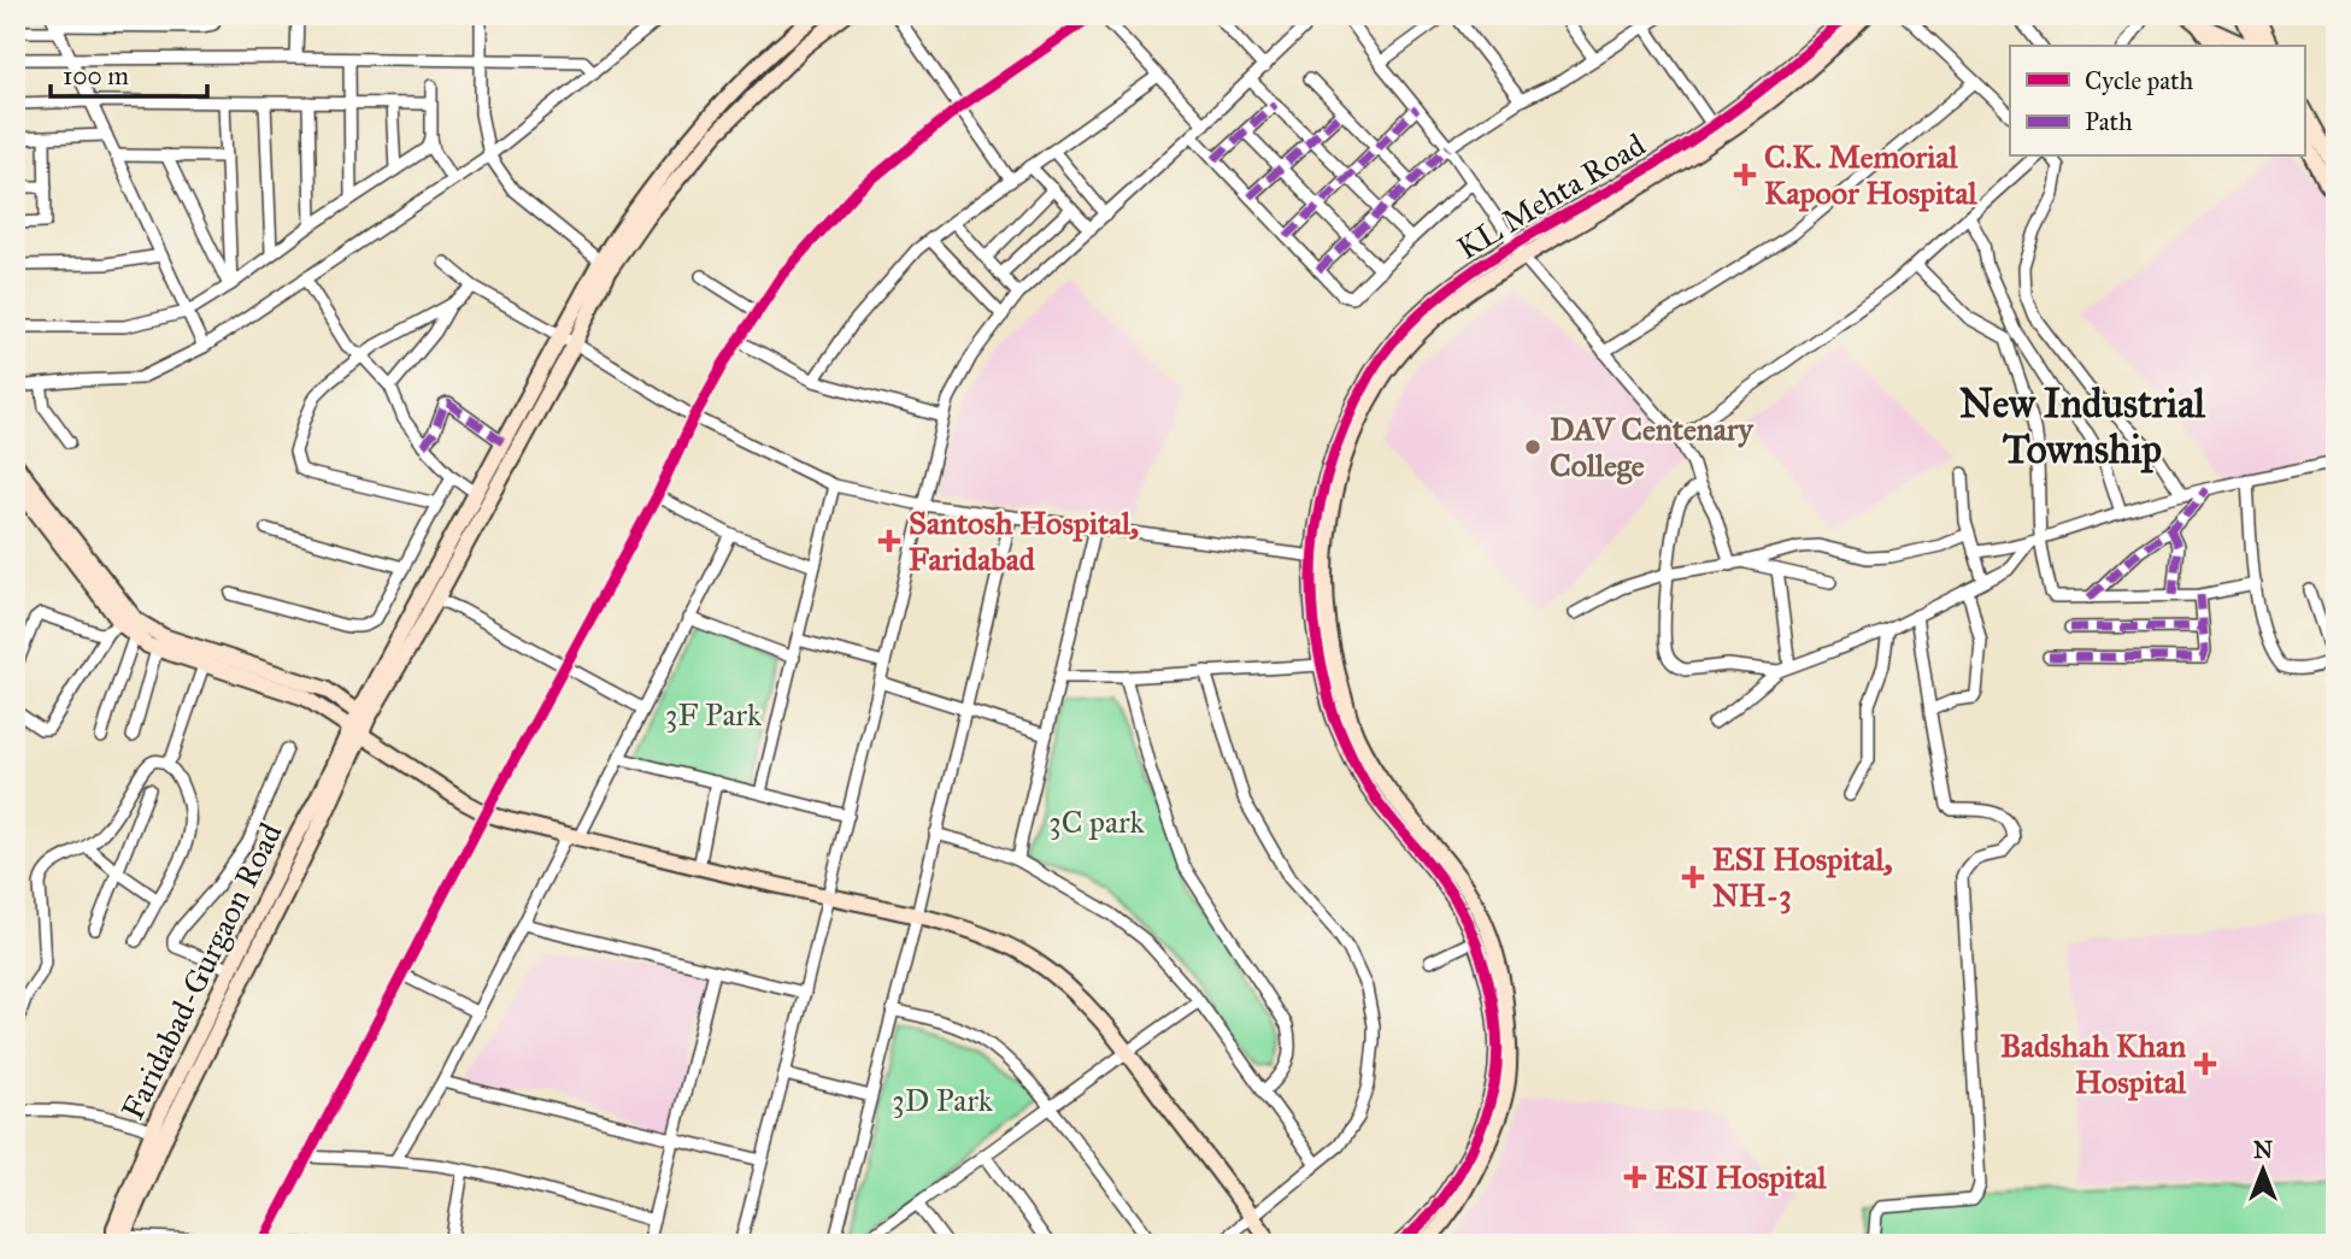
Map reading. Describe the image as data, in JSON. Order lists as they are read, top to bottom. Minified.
{"streets":{"street":["KL Mehta Road","Faridabad-Gurgaon Road"]},"districts":["New Industrial Township"],"parks":["3F Park","3C park","3D Park"],"places":{"health":["C.K. Memorial Kapoor Hospital","Santosh Hospital, Faridabad","ESI Hospital, NH-3","Badshah Khan Hospital","ESI Hospital"],"other":["DAV Centenary College"]},"legend":["Cycle path","Path"],"scale_bar":"100 m","north":"top"}
